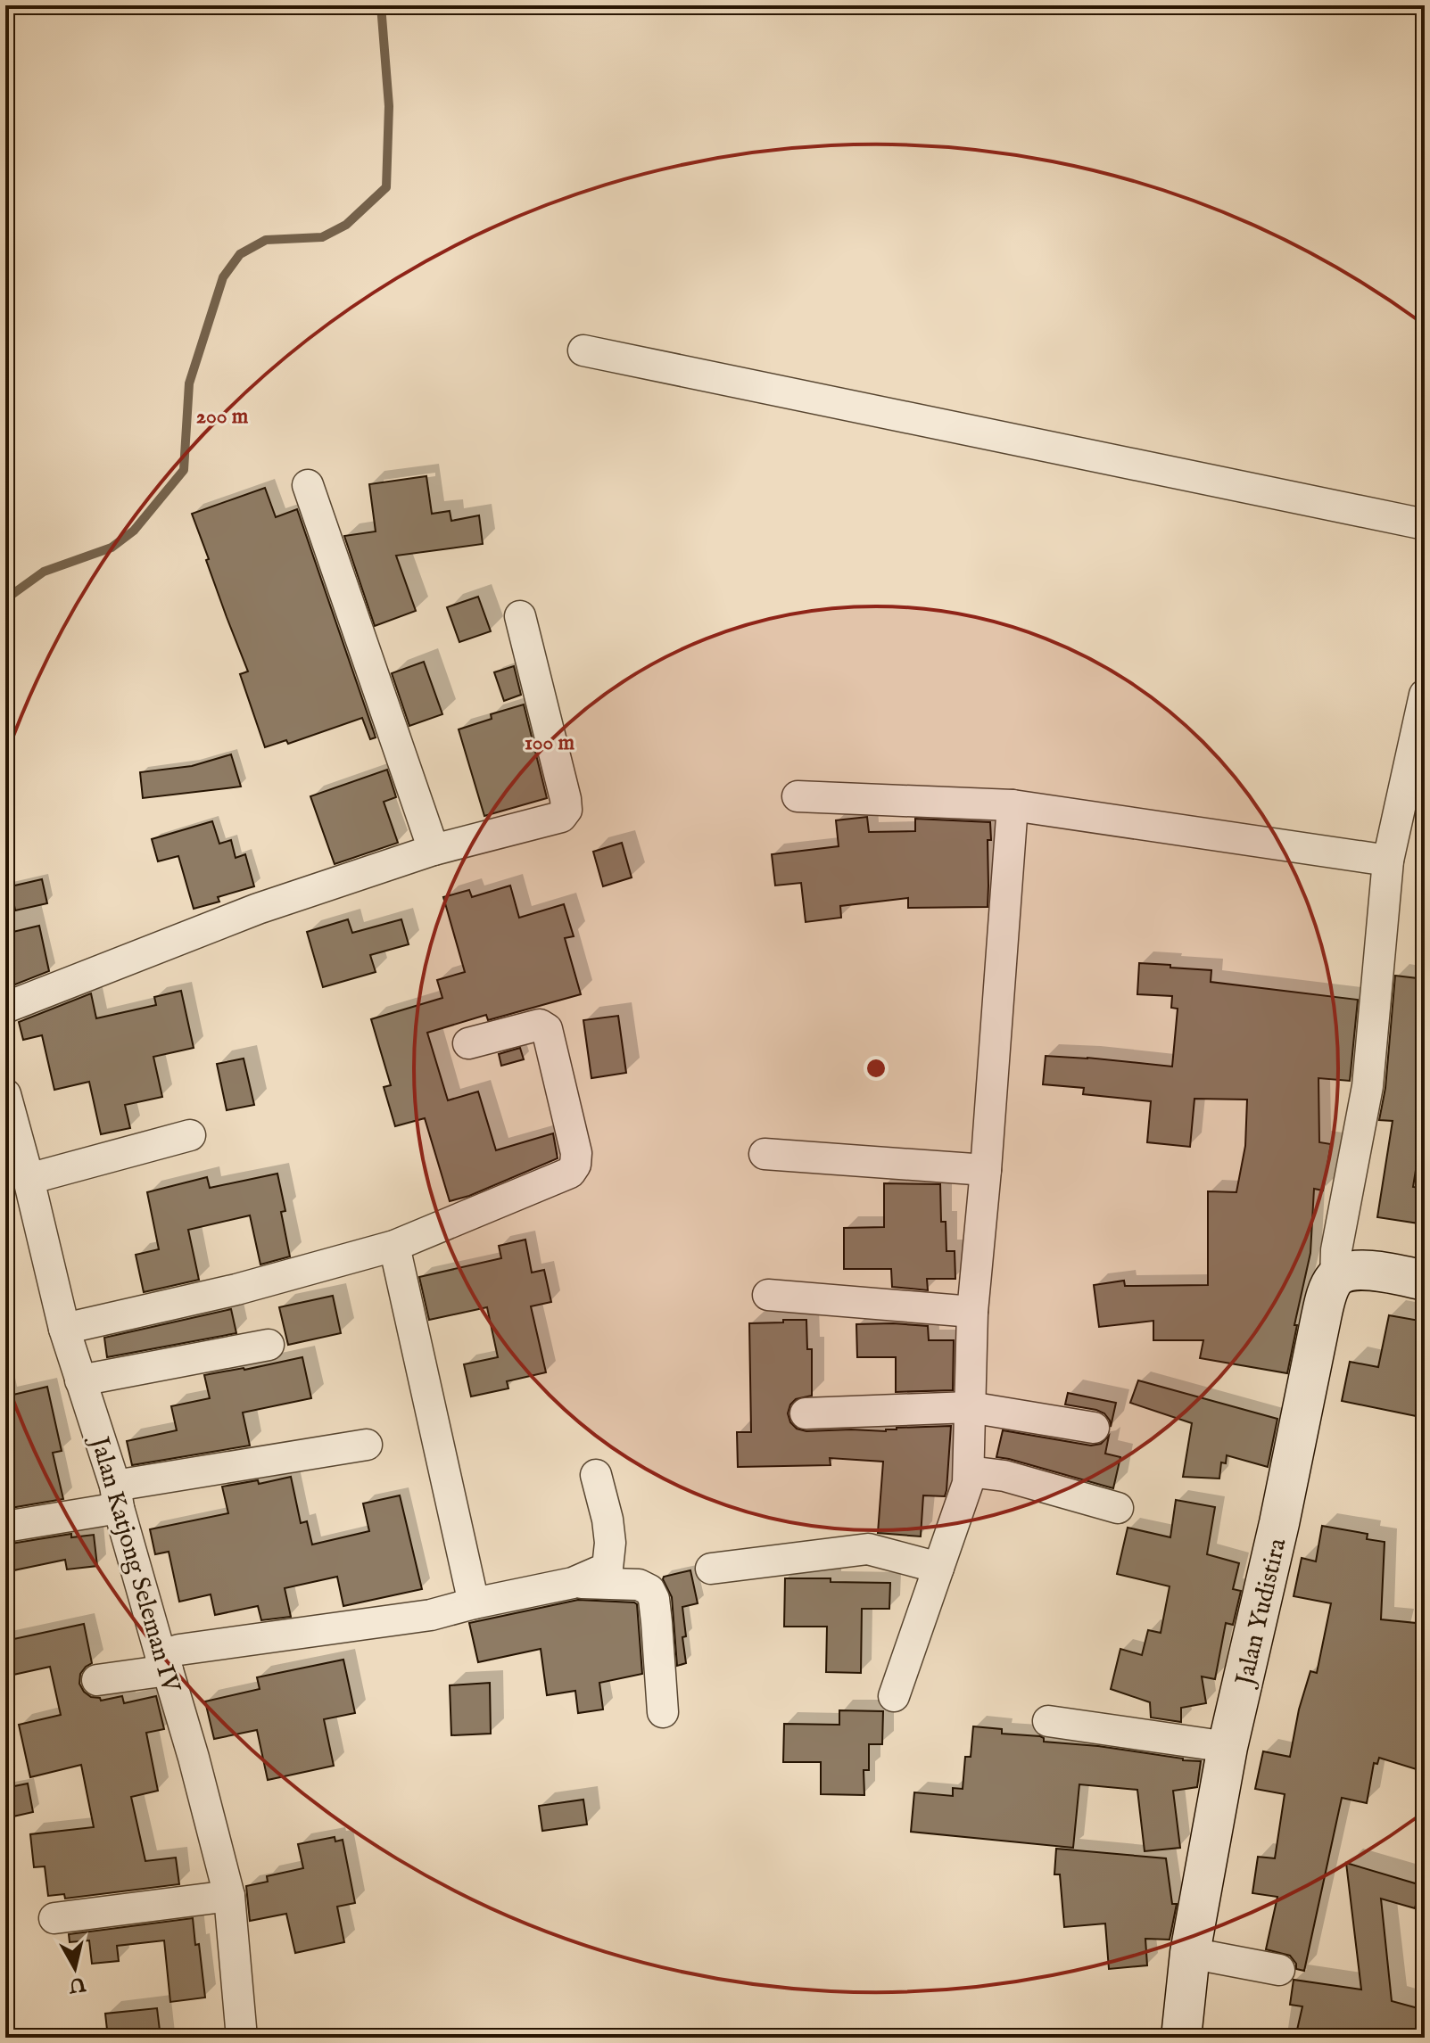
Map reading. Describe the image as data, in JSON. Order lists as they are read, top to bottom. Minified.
{"streets":{"street":["Jalan Katjong Seleman IV","Jalan Yudistira"]},"north":"bottom","rings":["200 m","100 m"]}
